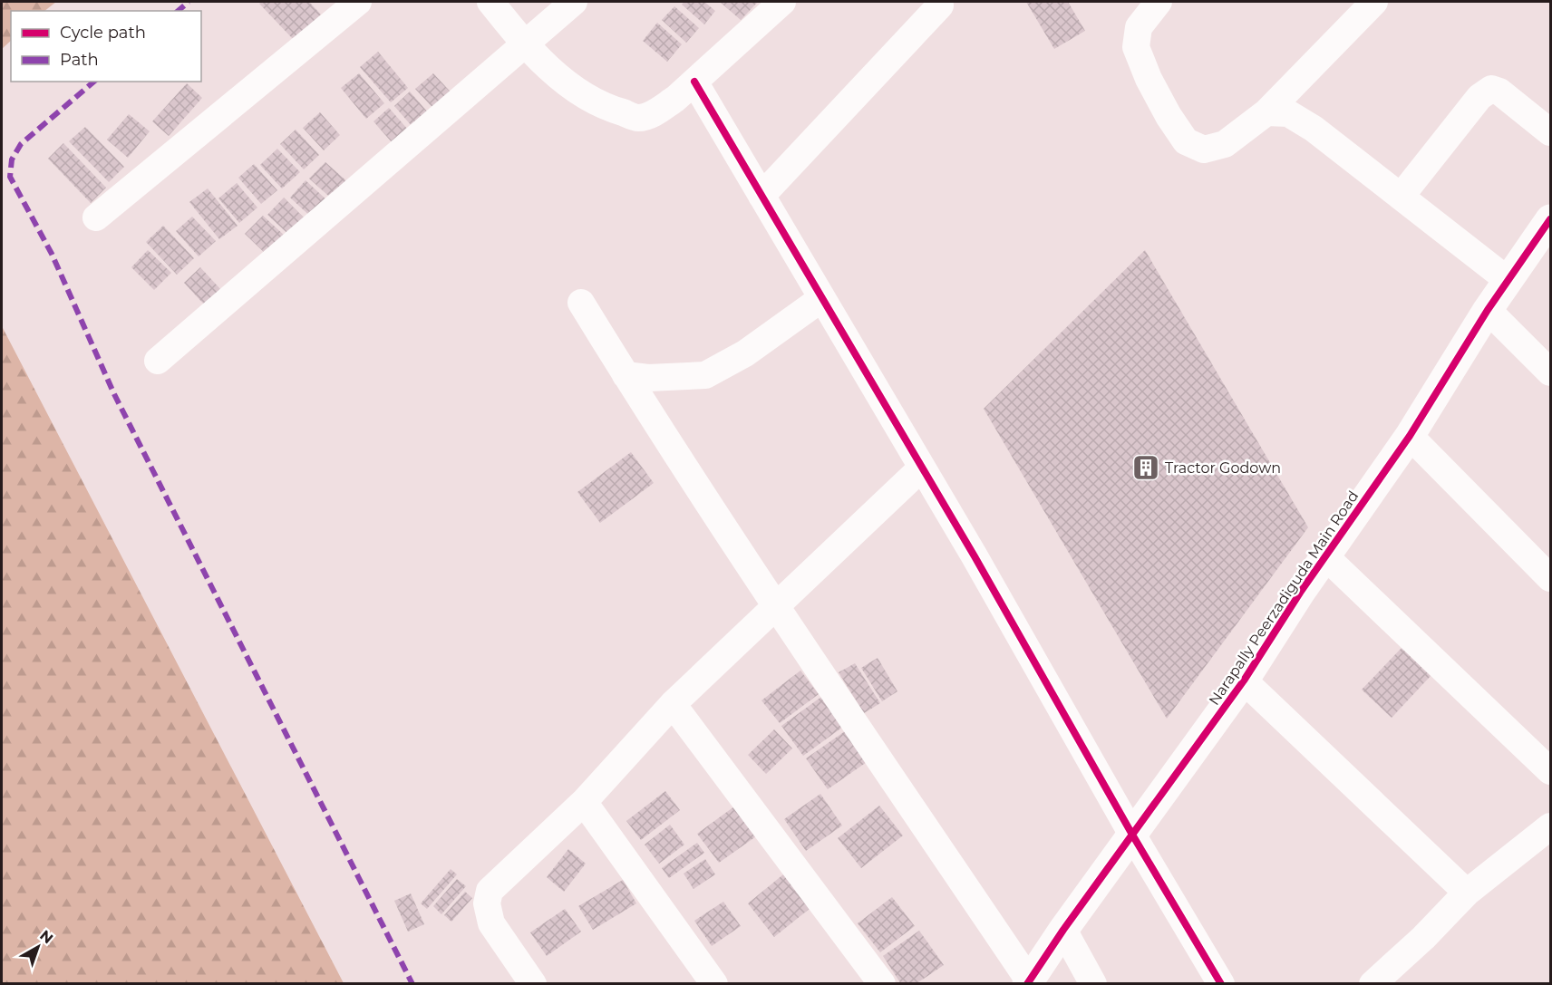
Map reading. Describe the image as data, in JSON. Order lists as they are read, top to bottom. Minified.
{"streets":{"street":["Narapally Peerzadiguda Main Road"]},"places":{"building":["Tractor Godown"]},"legend":["Cycle path","Path"],"north":"top right"}
